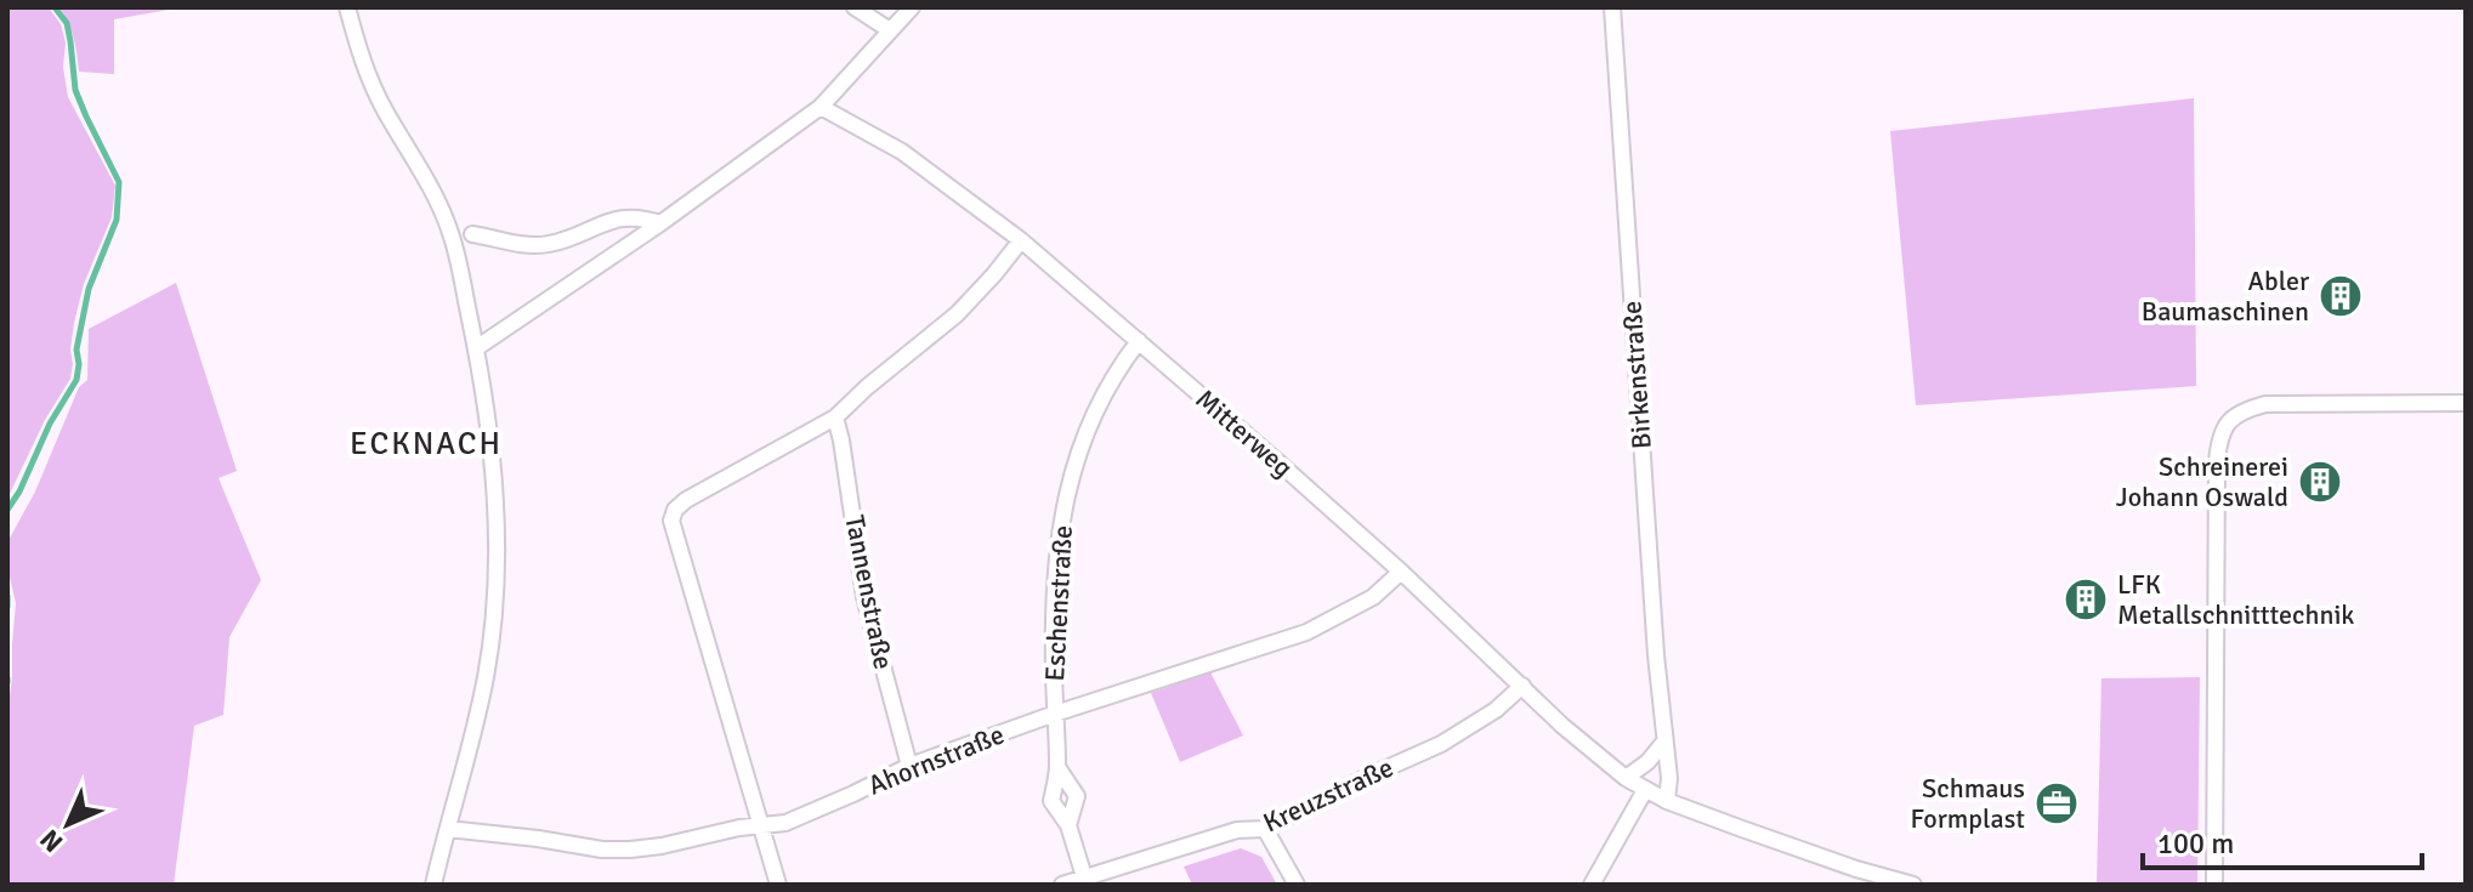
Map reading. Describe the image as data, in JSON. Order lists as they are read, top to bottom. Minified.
{"streets":{"street":["Birkenstraße","Mitterweg","Tannenstraße","Eschenstraße","Ahornstraße","Kreuzstraße"]},"crossings":[["Birkenstraße","Mitterweg"],["Mitterweg","Eschenstraße"],["Mitterweg","Ahornstraße"],["Mitterweg","Kreuzstraße"],["Tannenstraße","Ahornstraße"],["Eschenstraße","Ahornstraße"],["Eschenstraße","Kreuzstraße"]],"districts":["ECKNACH"],"places":{"building":["Abler Baumaschinen","Schreinerei Johann Oswald","LFK Metallschnitttechnik"],"office":["Schmaus Formplast"]},"scale_bar":"100 m","north":"bottom left"}
